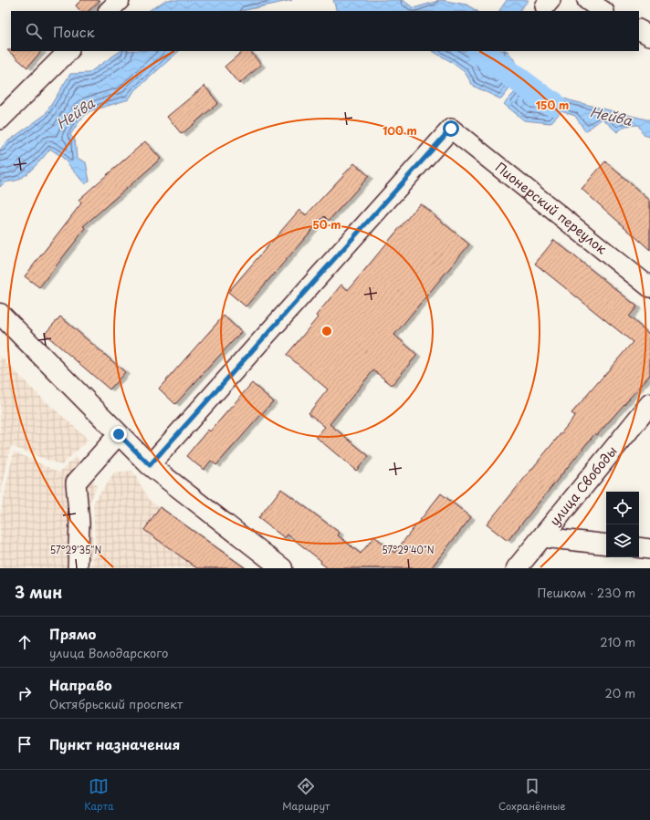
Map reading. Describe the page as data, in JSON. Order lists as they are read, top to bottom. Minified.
{"streets":{"main road":["улица Свободы"],"street":["Пионерский переулок"]},"water":["Нейва"],"page":{"search":"Поиск","heading":["3 мин","Пешком · 230 m"],"list":[["Прямо","улица Володарского","210 m"],["Направо","Октябрьский проспект","20 m"],"Пункт назначения"],"nav":["Карта","Маршрут","Сохранённые"]},"coordinates":["57°29'35\"N","57°29'40\"N"],"rings":["150 m","100 m","50 m"]}
